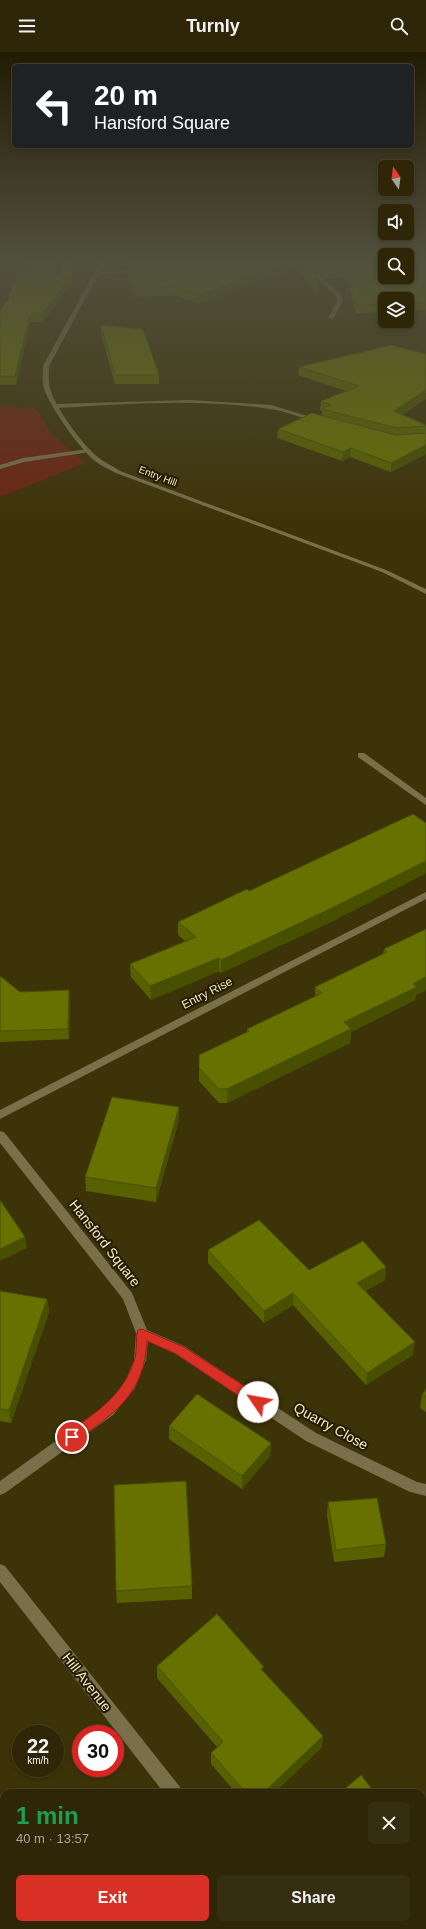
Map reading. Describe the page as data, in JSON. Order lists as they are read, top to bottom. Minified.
{"streets":{"street":["Entry Hill","Entry Rise","Hansford Square","Quarry Close","Hill Avenue"]},"crossings":[["Hansford Square","Quarry Close"]],"north":"top","page":{"header":"Turnly","turn":["20 m","Hansford Square"],"speed":"22 km/h","limit":"30","heading":["1 min","40 m · 13:57"],"buttons":["Exit","Share"]}}
